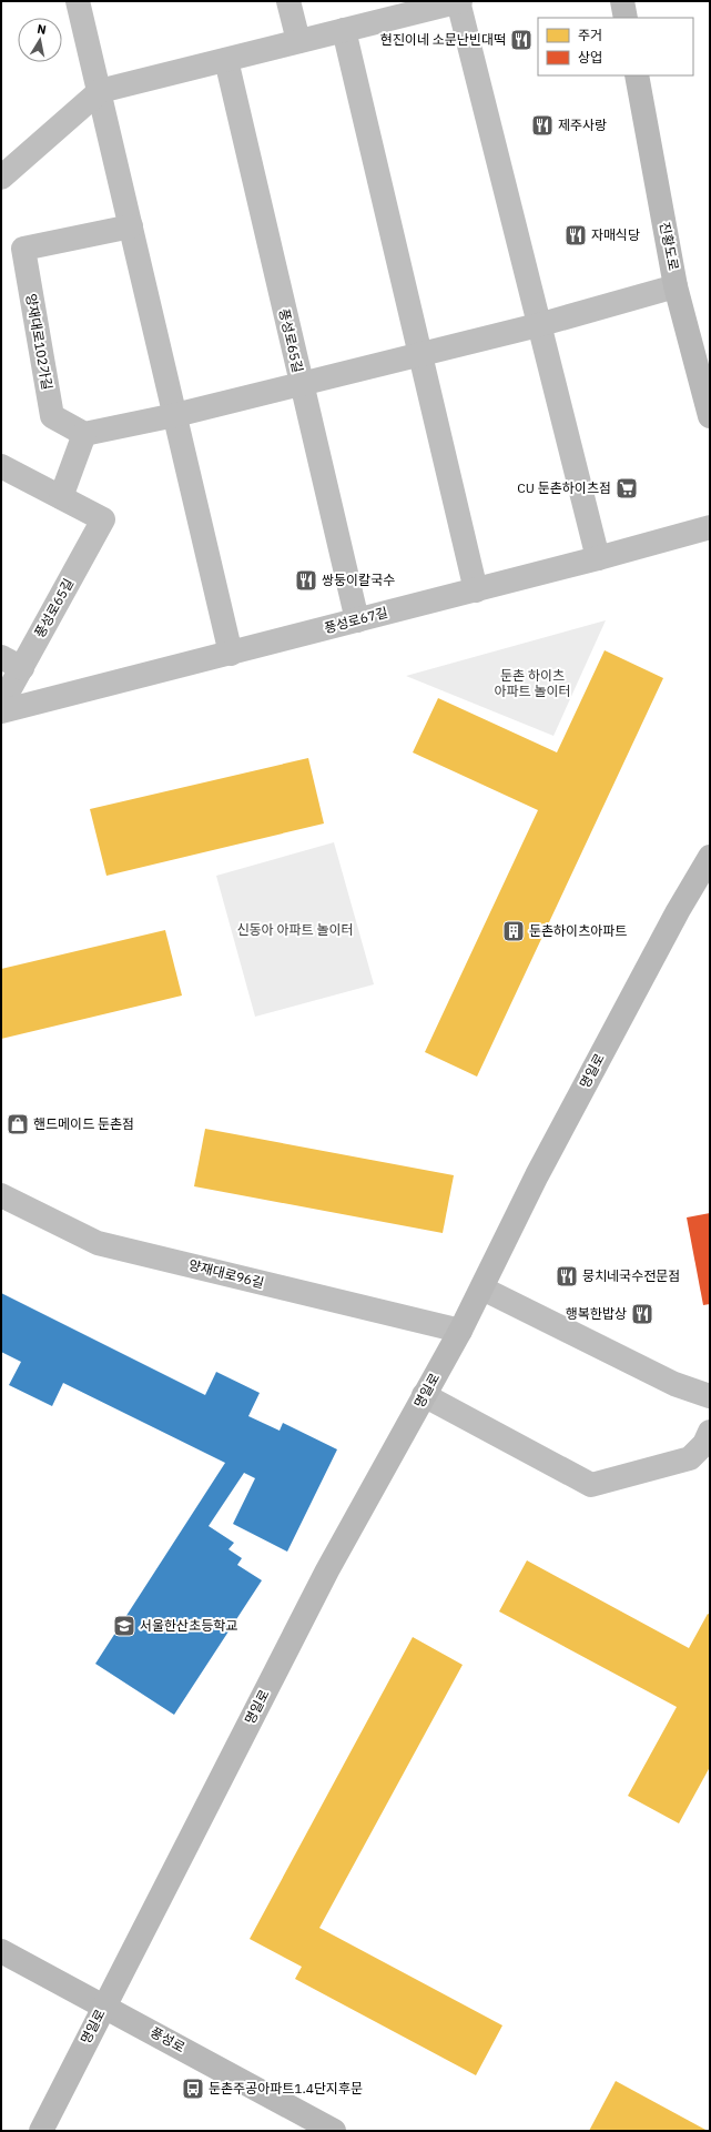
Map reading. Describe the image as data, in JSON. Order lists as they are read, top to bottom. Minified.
{"streets":{"street":["진황도로","풍성로65길","양재대로102가길","풍성로67길","명일로","양재대로96길","풍성로"]},"crossings":[["풍성로65길","풍성로67길"],["명일로","양재대로96길"],["명일로","풍성로"]],"parks":["둔촌 하이츠 아파트 놀이터","신동아 아파트 놀이터"],"places":{"restaurant":["현진이네 소문난빈대떡","제주사랑","자매식당","쌍둥이칼국수","뭉치네국수전문점","행복한밥상"],"supermarket":["CU 둔촌하이츠점"],"building":["둔촌하이츠아파트"],"shop":["핸드메이드 둔촌점"],"school or university":["서울한산초등학교"],"bus stop":["둔촌주공아파트1.4단지후문"]},"legend":["주거","상업"],"north":"top"}
